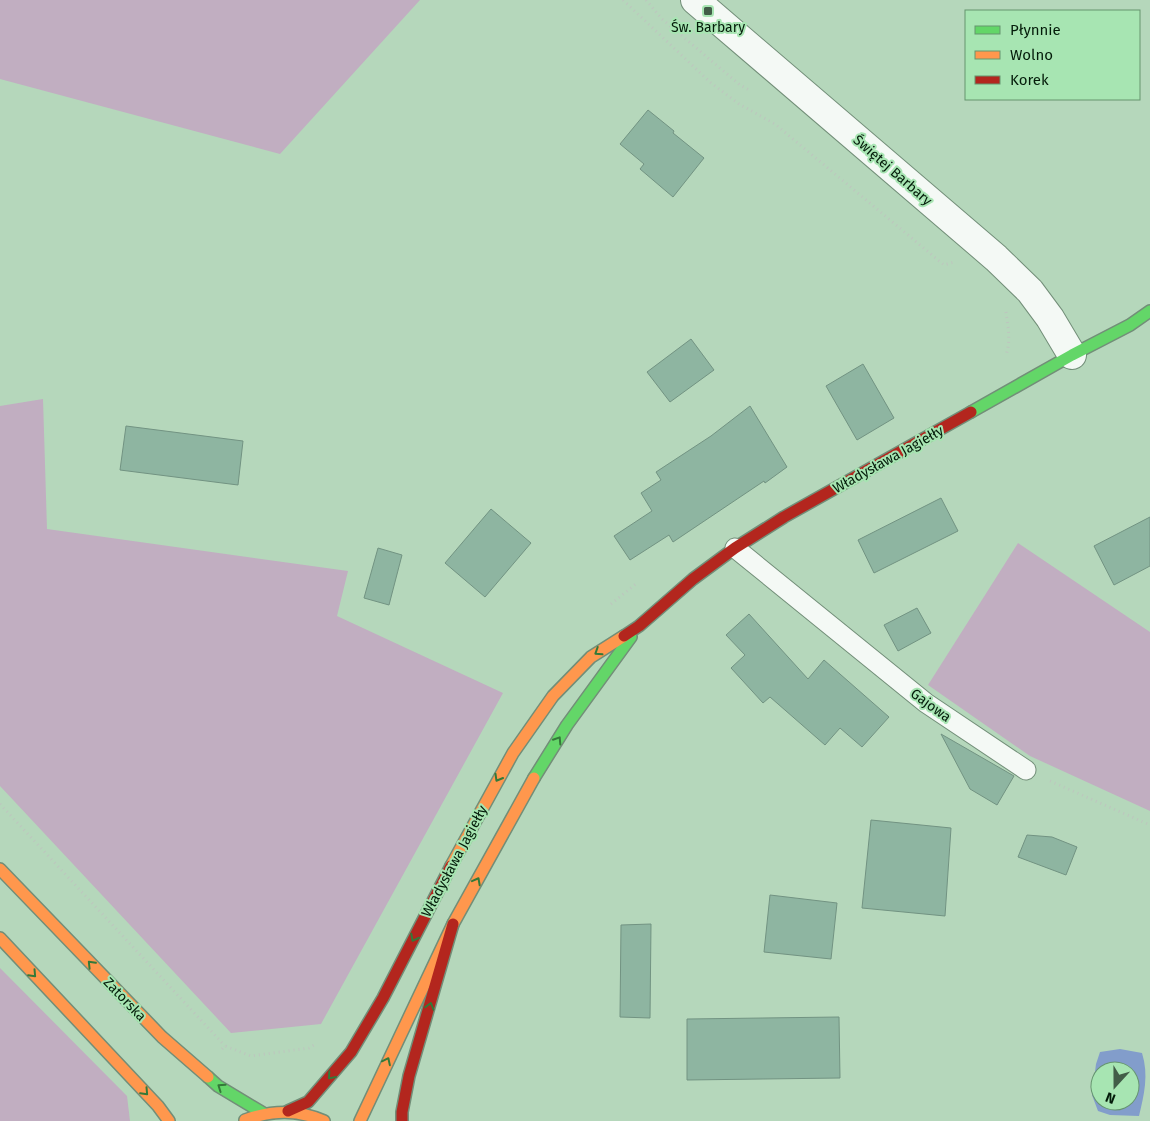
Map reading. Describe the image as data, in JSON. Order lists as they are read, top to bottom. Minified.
{"streets":{"street":["Świętej Barbary","Władysława Jagiełły","Zatorska"],"lane":["Gajowa"]},"crossings":[["Świętej Barbary","Władysława Jagiełły"],["Władysława Jagiełły","Gajowa"]],"places":{"transit":["Św. Barbary"]},"legend":["Płynnie","Wolno","Korek"],"north":"bottom"}
